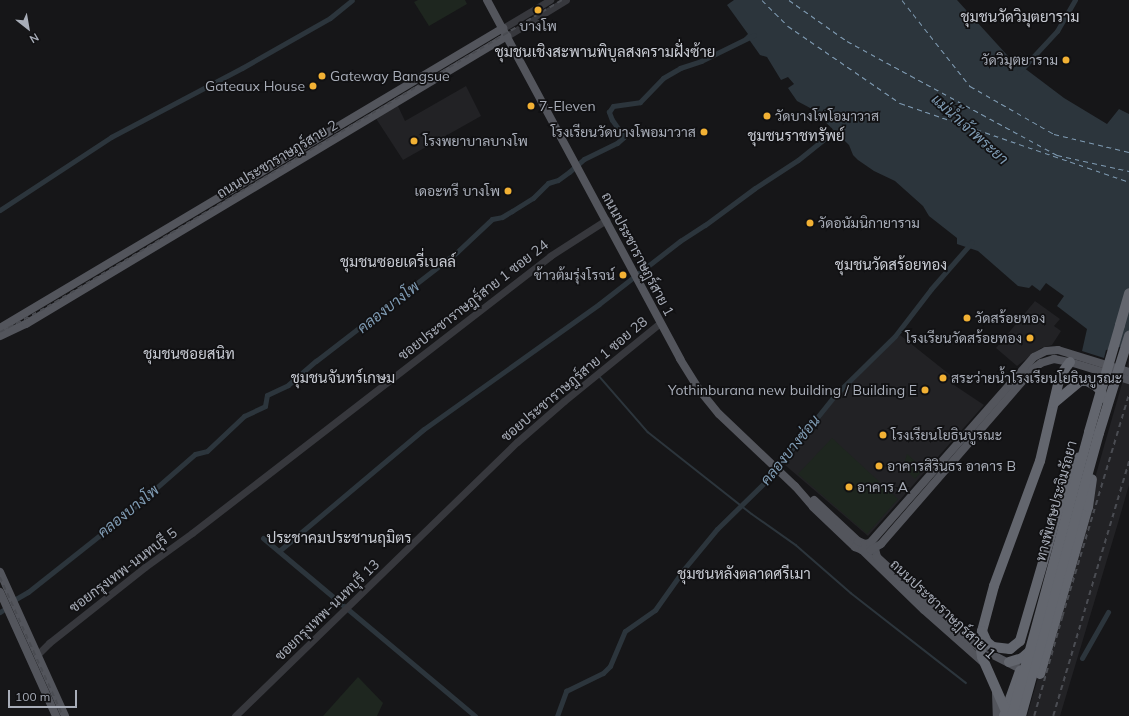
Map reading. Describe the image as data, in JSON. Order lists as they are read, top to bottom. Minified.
{"streets":{"highway":["ทางพิเศษประจิมรัถยา"],"main road":["ถนนประชาราษฎร์สาย 2","ถนนประชาราษฎร์สาย 1"],"street":["ซอยประชาราษฎร์สาย 1 ซอย 24","ซอยประชาราษฎร์สาย 1 ซอย 28","ซอยกรุงเทพ-นนทบุรี 5","ซอยกรุงเทพ-นนทบุรี 13"]},"crossings":[["ถนนประชาราษฎร์สาย 2","ถนนประชาราษฎร์สาย 1"],["ถนนประชาราษฎร์สาย 1","ซอยประชาราษฎร์สาย 1 ซอย 24"],["ถนนประชาราษฎร์สาย 1","ซอยประชาราษฎร์สาย 1 ซอย 28"],["ซอยประชาราษฎร์สาย 1 ซอย 24","ซอยกรุงเทพ-นนทบุรี 5"],["ซอยประชาราษฎร์สาย 1 ซอย 28","ซอยกรุงเทพ-นนทบุรี 13"]],"districts":["ชุมชนวัดวิมุตยาราม","ชุมชนเชิงสะพานพิบูลสงครามฝั่งซ้าย","ชุมชนราชทรัพย์","ชุมชนซอยเดรี่เบลล์","ชุมชนวัดสร้อยทอง","ชุมชนซอยสนิท","ชุมชนจันทร์เกษม","ประชาคมประชานฤมิตร","ชุมชนหลังตลาดศรีเมา"],"water":["แม่น้ำเจ้าพระยา","คลองบางโพ","คลองบางซ่อน"],"places":["บางโพ","วัดวิมุตยาราม","Gateway Bangsue","Gateaux House","7-Eleven","วัดบางโพโอมาวาส","โรงเรียนวัดบางโพอมาวาส","โรงพยาบาลบางโพ","เดอะทรี บางโพ","วัดอนัมนิกายาราม","ข้าวต้มรุ่งโรจน์","วัดสร้อยทอง","โรงเรียนวัดสร้อยทอง","สระว่ายนํ้าโรงเรียนโยธินบูรณะ","Yothinburana new building / Building E","โรงเรียนโยธินบูรณะ","อาคารสิรินธร อาคาร B","อาคาร A"],"scale_bar":"100 m","north":"bottom right"}
